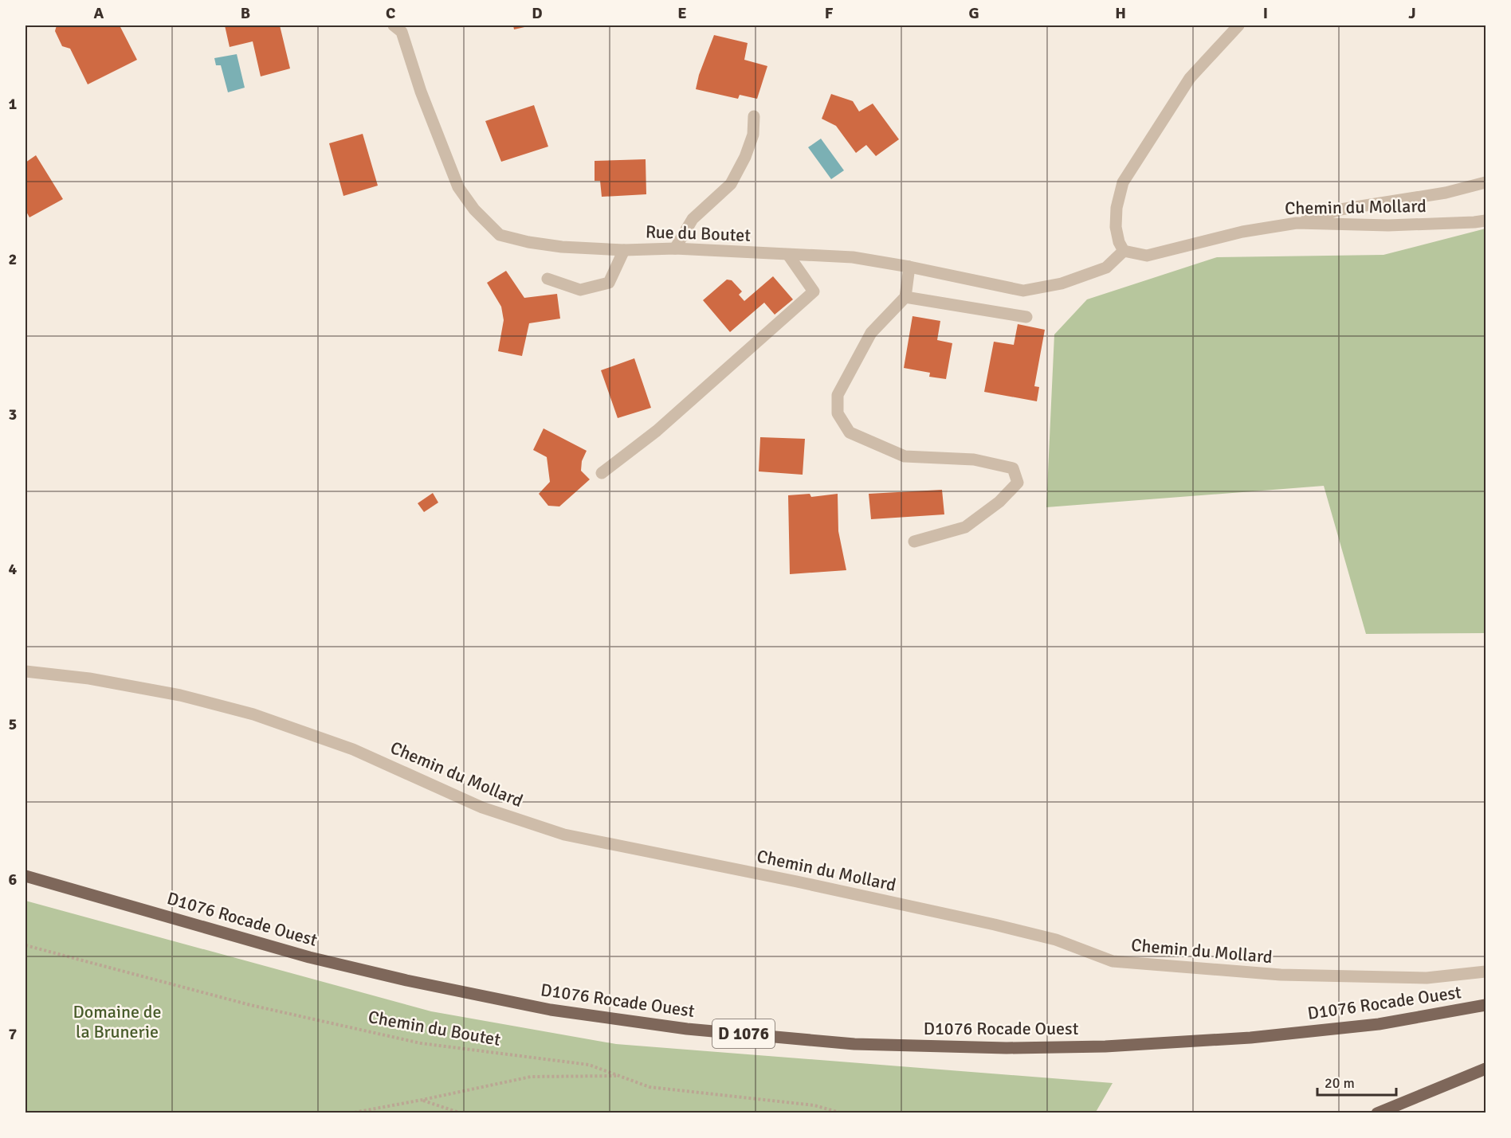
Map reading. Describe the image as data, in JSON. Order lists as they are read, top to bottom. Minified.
{"streets":{"main road":["D1076 Rocade Ouest","D 1076"],"street":["Chemin du Mollard","Rue du Boutet"],"path":["Chemin du Boutet"]},"crossings":[["Chemin du Mollard","Rue du Boutet"]],"parks":["Domaine de la Brunerie"],"scale_bar":"20 m","grid":{"columns":["A","B","C","D","E","F","G","H","I","J"],"rows":["1","2","3","4","5","6","7"]}}
